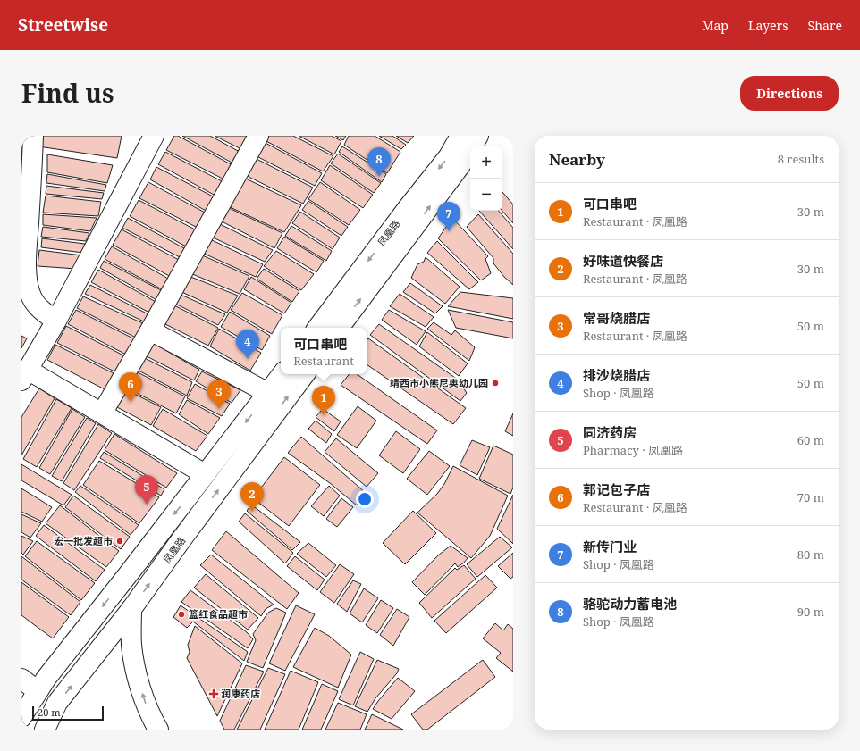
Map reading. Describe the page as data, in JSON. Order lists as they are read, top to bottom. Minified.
{"streets":{"main road":["凤凰路"]},"places":{"other":["靖西市小熊尼奥幼儿园","宏一批发超市","篮红食品超市"],"health":["润康药店"]},"scale_bar":"20 m","page":{"header":"Streetwise","nav":["Map","Layers","Share"],"title":"Find us","buttons":"Directions","heading":["Nearby","8 results"],"map_buttons":["+","−"],"pins":["8","7","4","6","3","1","5","2"],"list":[{"mark":"1","name":"可口串吧","note":"Restaurant · 凤凰路","value":"30 m"},{"mark":"2","name":"好味道快餐店","note":"Restaurant · 凤凰路","value":"30 m"},{"mark":"3","name":"常哥烧腊店","note":"Restaurant · 凤凰路","value":"50 m"},{"mark":"4","name":"排沙烧腊店","note":"Shop · 凤凰路","value":"50 m"},{"mark":"5","name":"同济药房","note":"Pharmacy · 凤凰路","value":"60 m"},{"mark":"6","name":"郭记包子店","note":"Restaurant · 凤凰路","value":"70 m"},{"mark":"7","name":"新传门业","note":"Shop · 凤凰路","value":"80 m"},{"mark":"8","name":"骆驼动力蓄电池","note":"Shop · 凤凰路","value":"90 m"}],"popup":["可口串吧","Restaurant"],"scale":"20 m"}}
